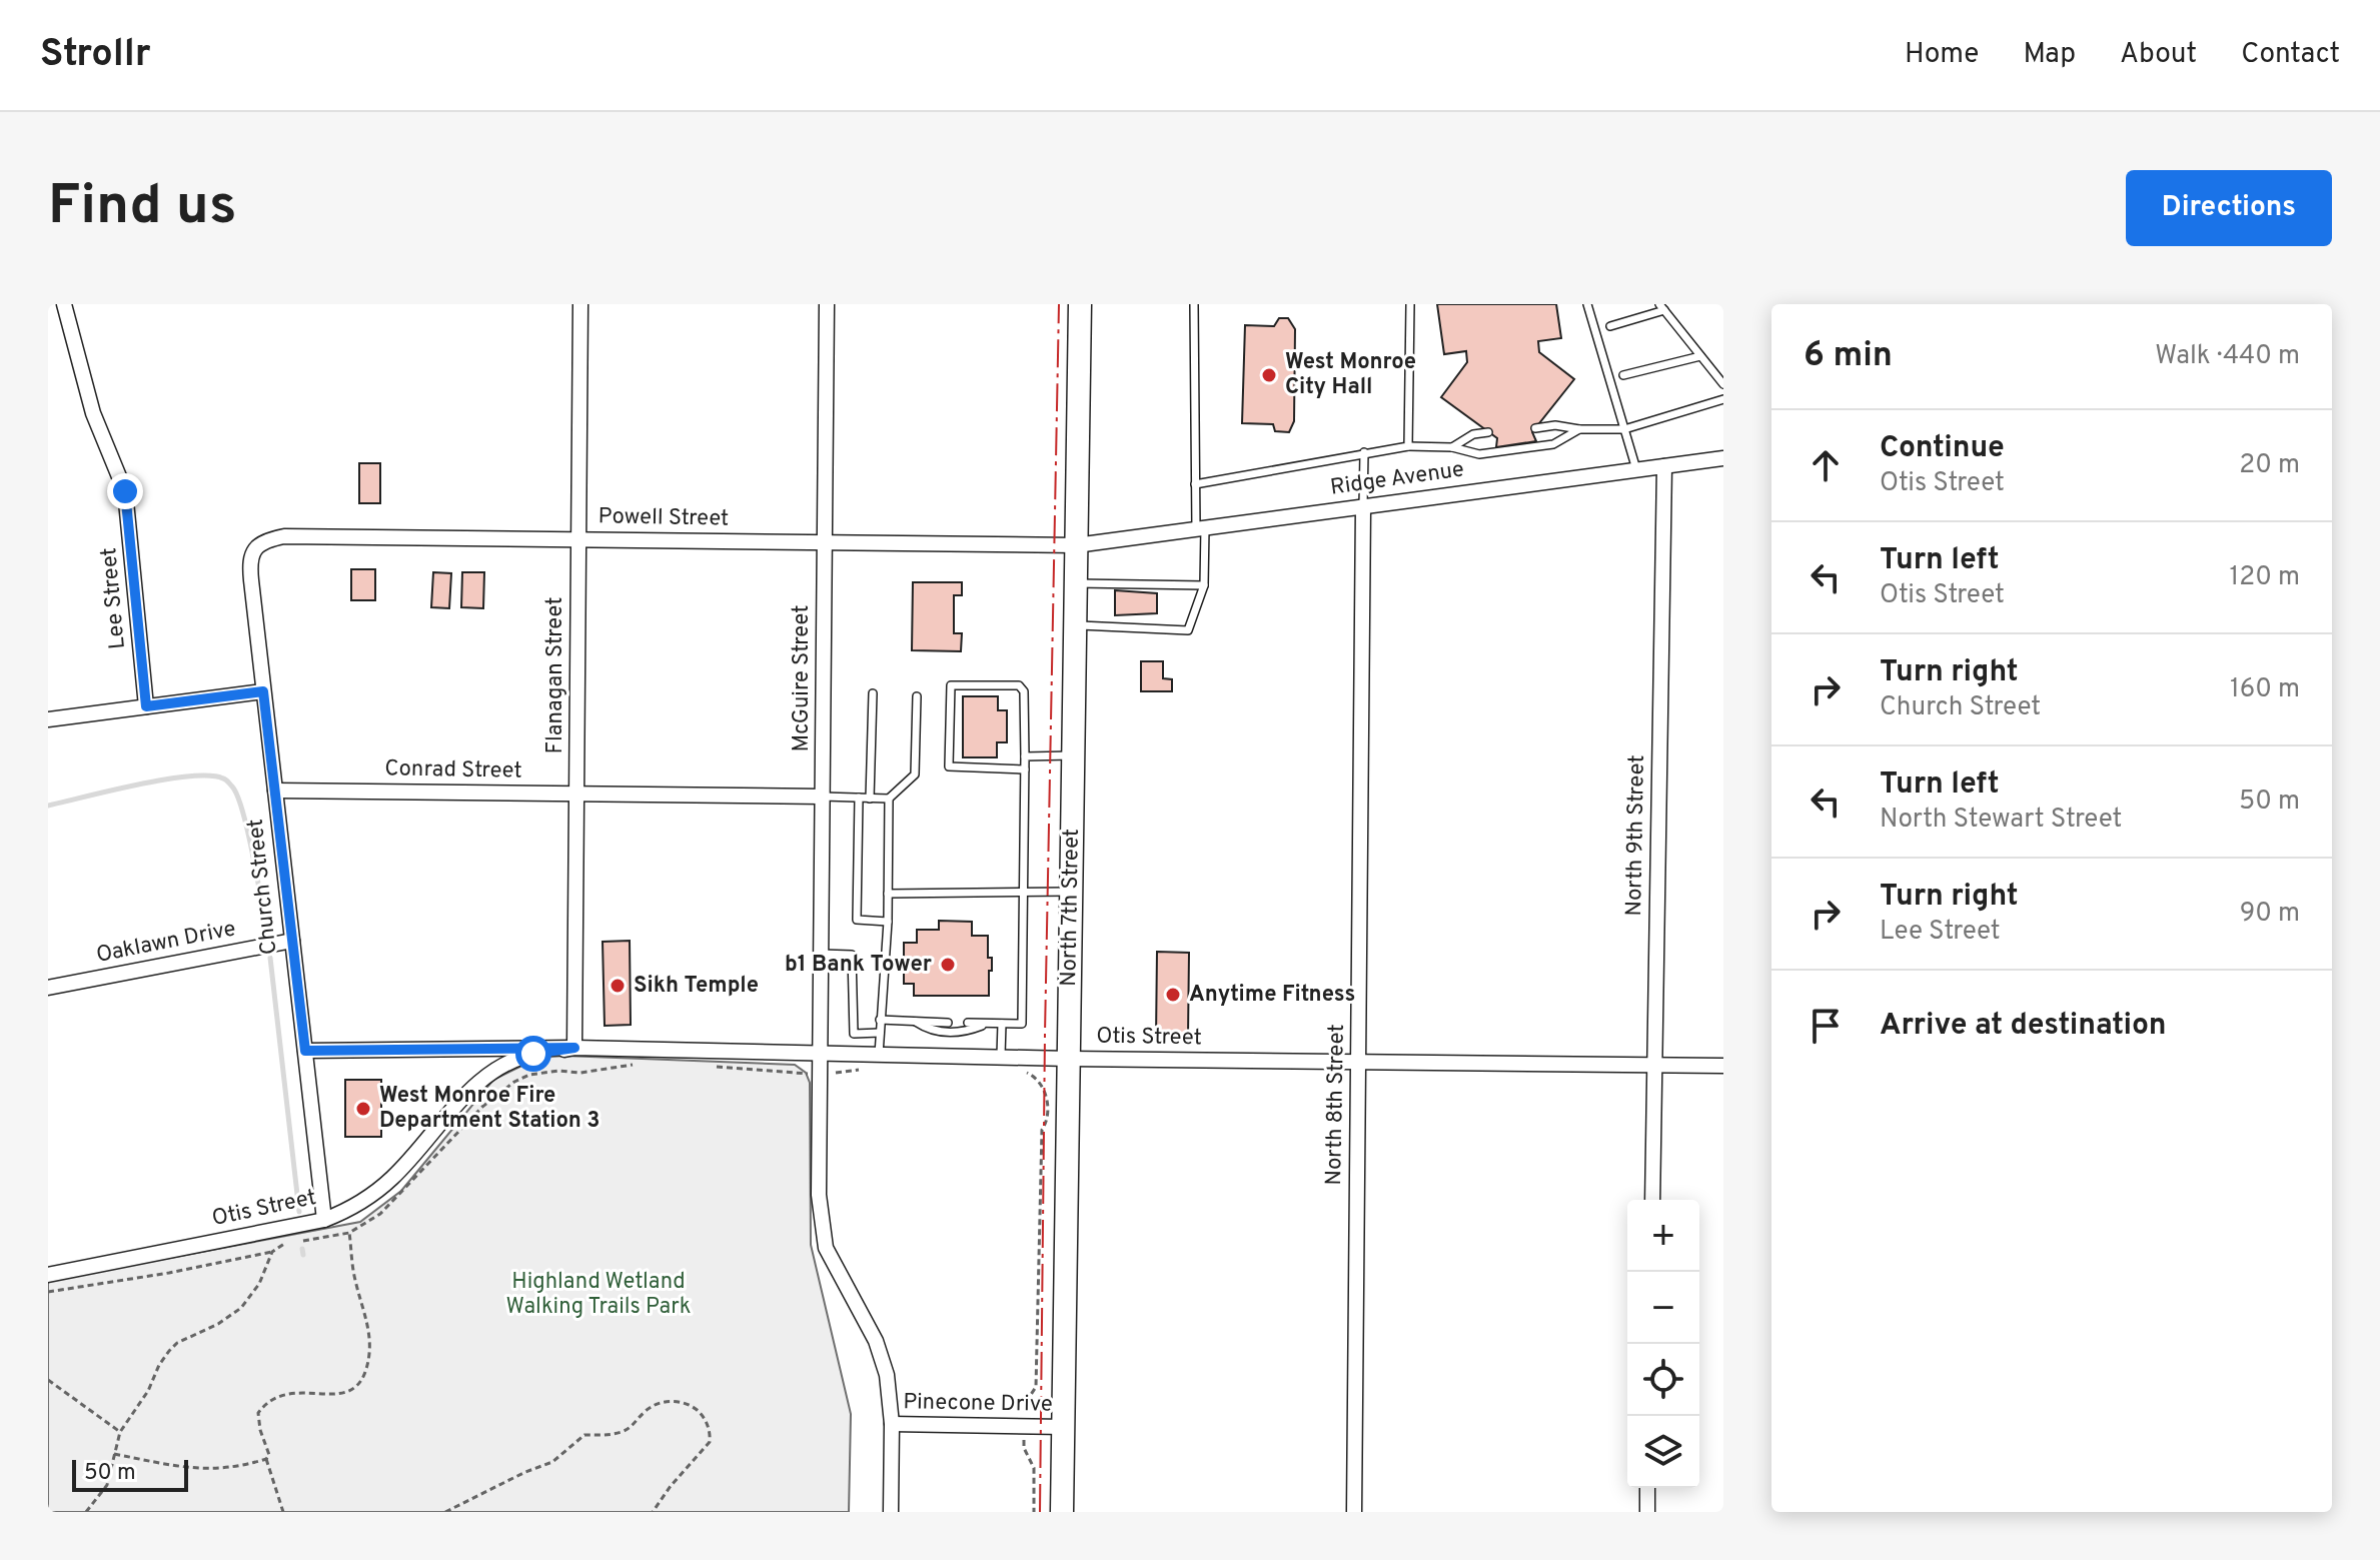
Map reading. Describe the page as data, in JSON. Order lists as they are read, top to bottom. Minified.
{"streets":{"main road":["North 7th Street"],"street":["Ridge Avenue","Powell Street","Lee Street","Flanagan Street","McGuire Street","Conrad Street","North 9th Street","Church Street","Oaklawn Drive","Otis Street","North 8th Street","Pinecone Drive"]},"crossings":[["Ridge Avenue","Powell Street"],["Ridge Avenue","North 9th Street"],["Ridge Avenue","North 7th Street"],["Ridge Avenue","North 8th Street"],["Powell Street","Flanagan Street"],["Powell Street","McGuire Street"],["Powell Street","Church Street"],["Powell Street","North 7th Street"],["Flanagan Street","Conrad Street"],["Flanagan Street","Otis Street"],["McGuire Street","Conrad Street"],["McGuire Street","Otis Street"],["McGuire Street","Pinecone Drive"],["Conrad Street","Church Street"],["North 9th Street","Otis Street"],["Church Street","Oaklawn Drive"],["Church Street","Otis Street"],["North 7th Street","Otis Street"],["North 7th Street","Pinecone Drive"],["Otis Street","North 8th Street"]],"parks":["Highland Wetland Walking Trails Park"],"places":["West Monroe City Hall","b1 Bank Tower","Sikh Temple","Anytime Fitness","West Monroe Fire Department Station 3"],"scale_bar":"50 m","page":{"header":"Strollr","nav":["Home","Map","About","Contact"],"buttons":"Directions","title":"Find us","heading":["6 min","Walk · 440 m"],"list":[["Continue","Otis Street","20 m"],["Turn left","Otis Street","120 m"],["Turn right","Church Street","160 m"],["Turn left","North Stewart Street","50 m"],["Turn right","Lee Street","90 m"],"Arrive at destination"],"map_buttons":["+","−"],"scale":"50 m"}}
